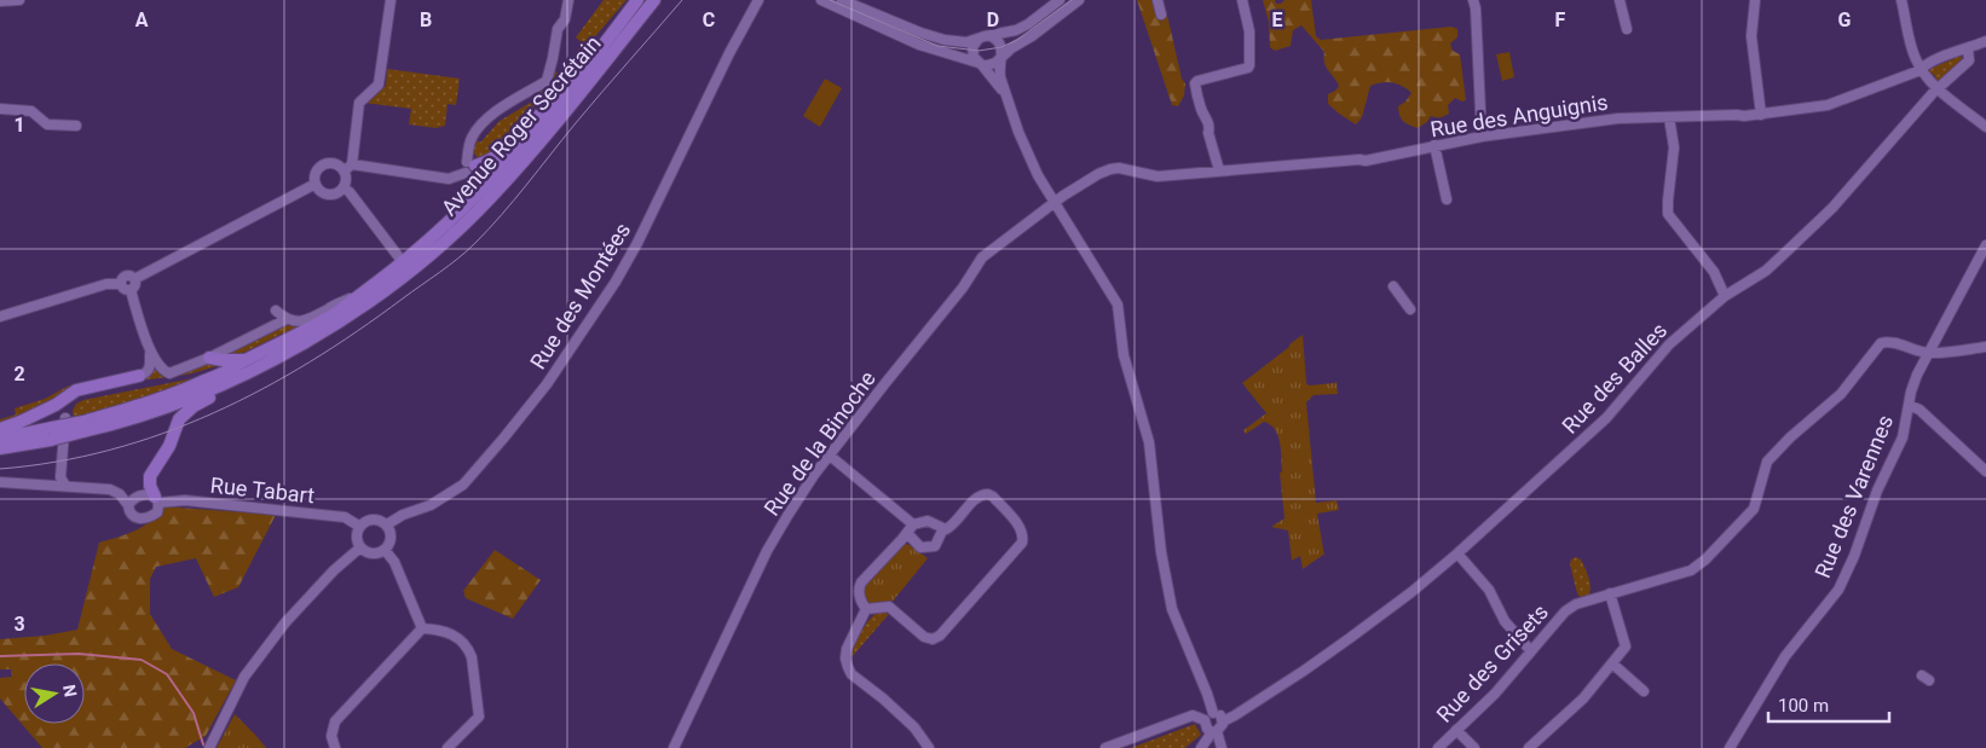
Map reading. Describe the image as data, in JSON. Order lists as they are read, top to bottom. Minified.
{"streets":{"main road":["Avenue Roger Secrétain"],"street":["Rue des Anguignis","Rue des Montées","Rue des Balles","Rue de la Binoche","Rue Tabart","Rue des Varennes","Rue des Grisets"]},"crossings":[["Rue des Anguignis","Rue des Balles"],["Rue des Anguignis","Rue de la Binoche"],["Rue des Montées","Rue Tabart"],["Rue des Varennes","Rue des Grisets"]],"scale_bar":"100 m","north":"right","grid":{"columns":["A","B","C","D","E","F","G"],"rows":["1","2","3"]}}
